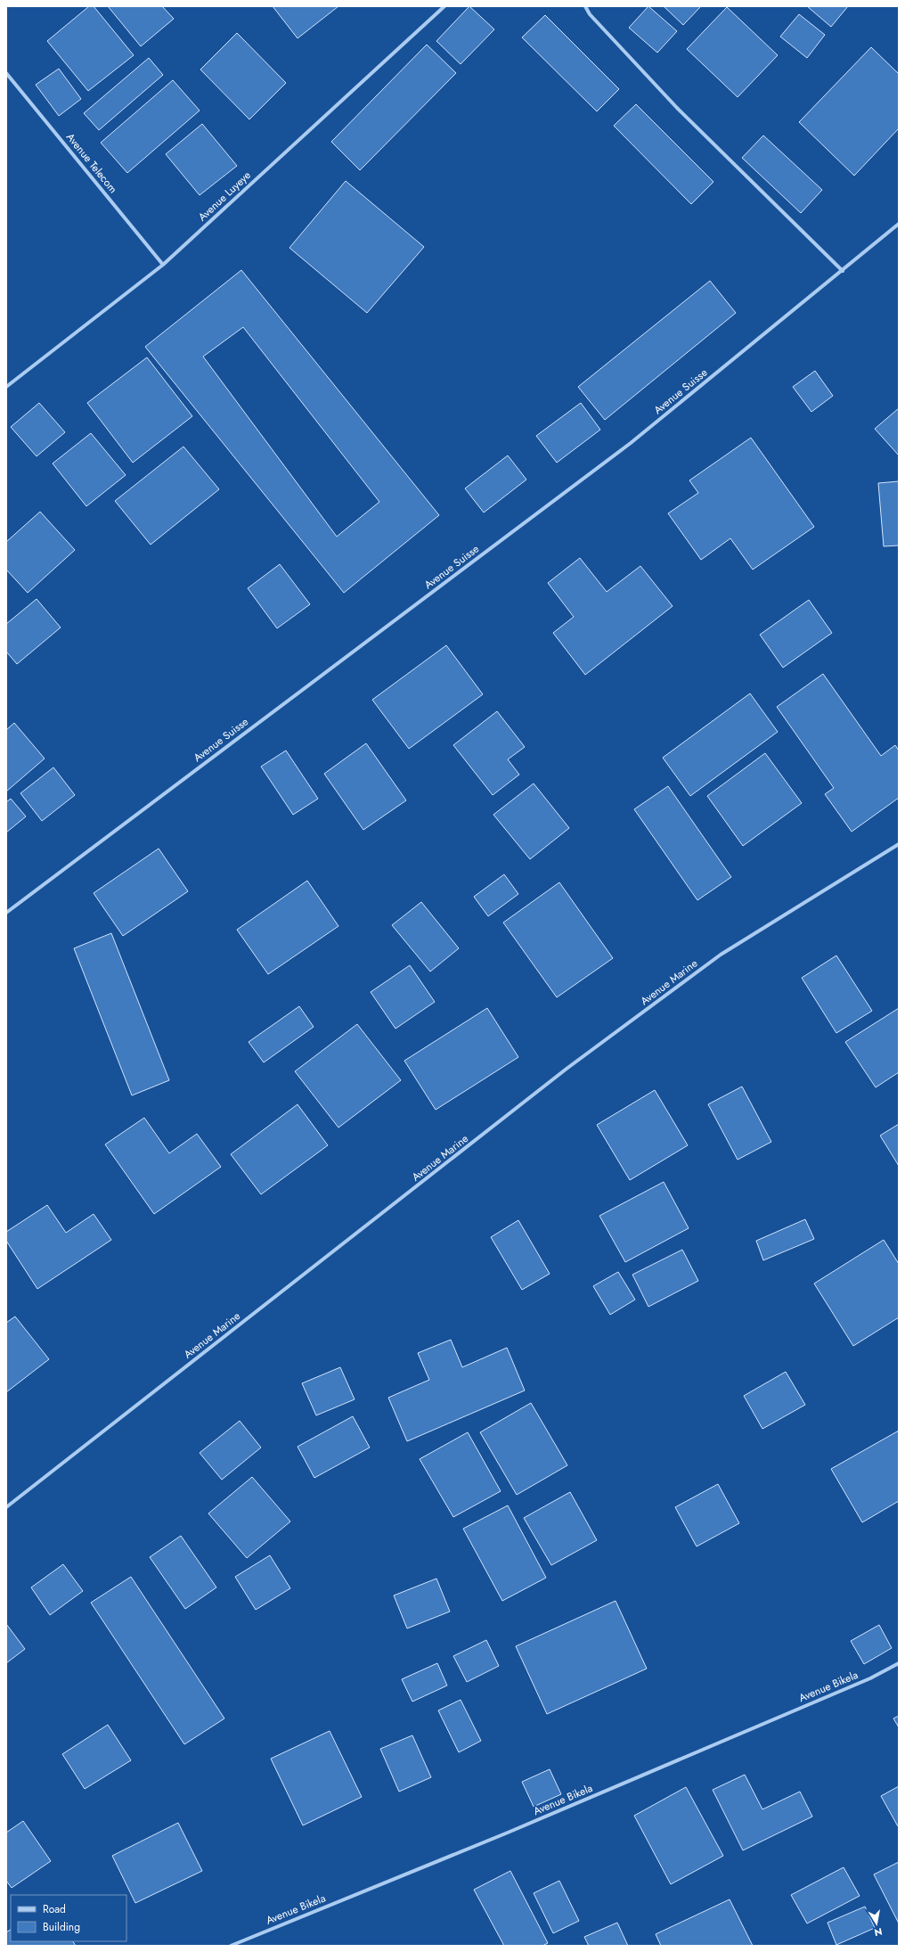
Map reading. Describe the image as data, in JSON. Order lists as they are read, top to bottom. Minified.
{"streets":{"street":["Avenue Telecom","Avenue Luyeye","Avenue Suisse","Avenue Marine","Avenue Bikela"]},"crossings":[["Avenue Telecom","Avenue Luyeye"]],"legend":["Road","Building"],"north":"bottom"}
